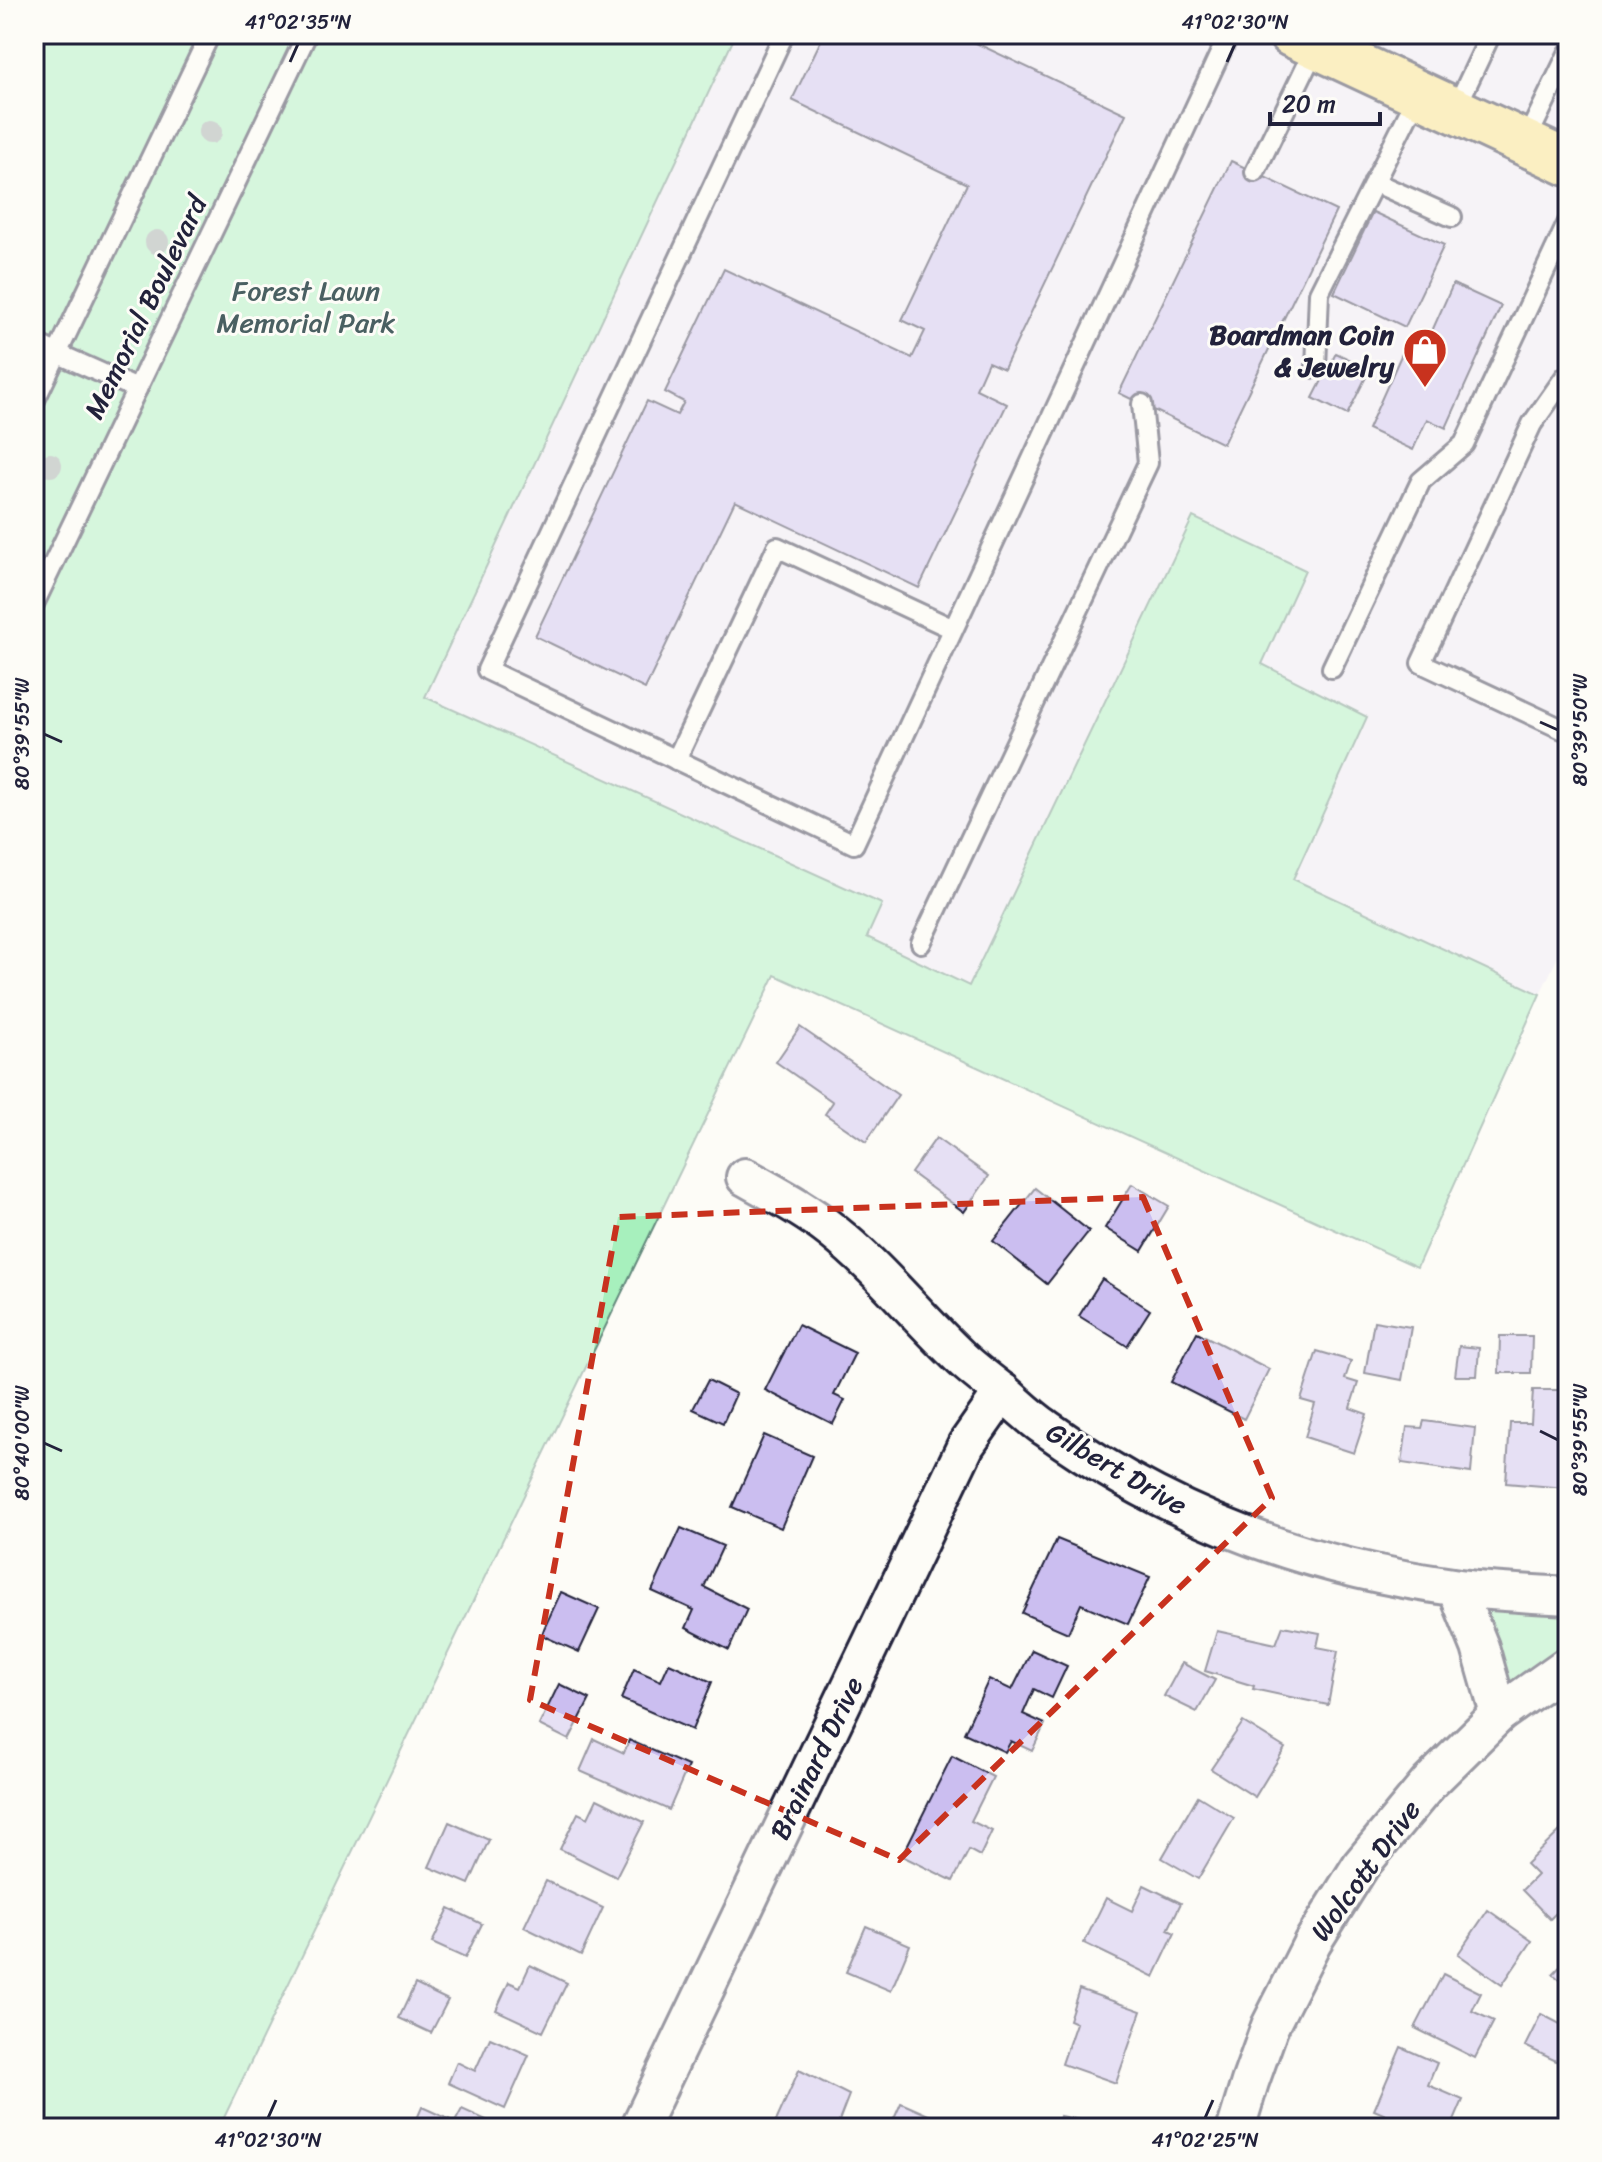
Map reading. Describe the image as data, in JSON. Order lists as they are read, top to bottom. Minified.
{"streets":{"street":["Gilbert Drive","Brainard Drive","Wolcott Drive"],"lane":["Memorial Boulevard"]},"crossings":[["Gilbert Drive","Brainard Drive"]],"parks":["Forest Lawn Memorial Park"],"places":{"shop":["Boardman Coin & Jewelry"]},"scale_bar":"20 m","coordinates":["41°02'35\"N","41°02'30\"N","80°39'50\"W","80°39'55\"W","80°40'00\"W","41°02'25\"N"]}
